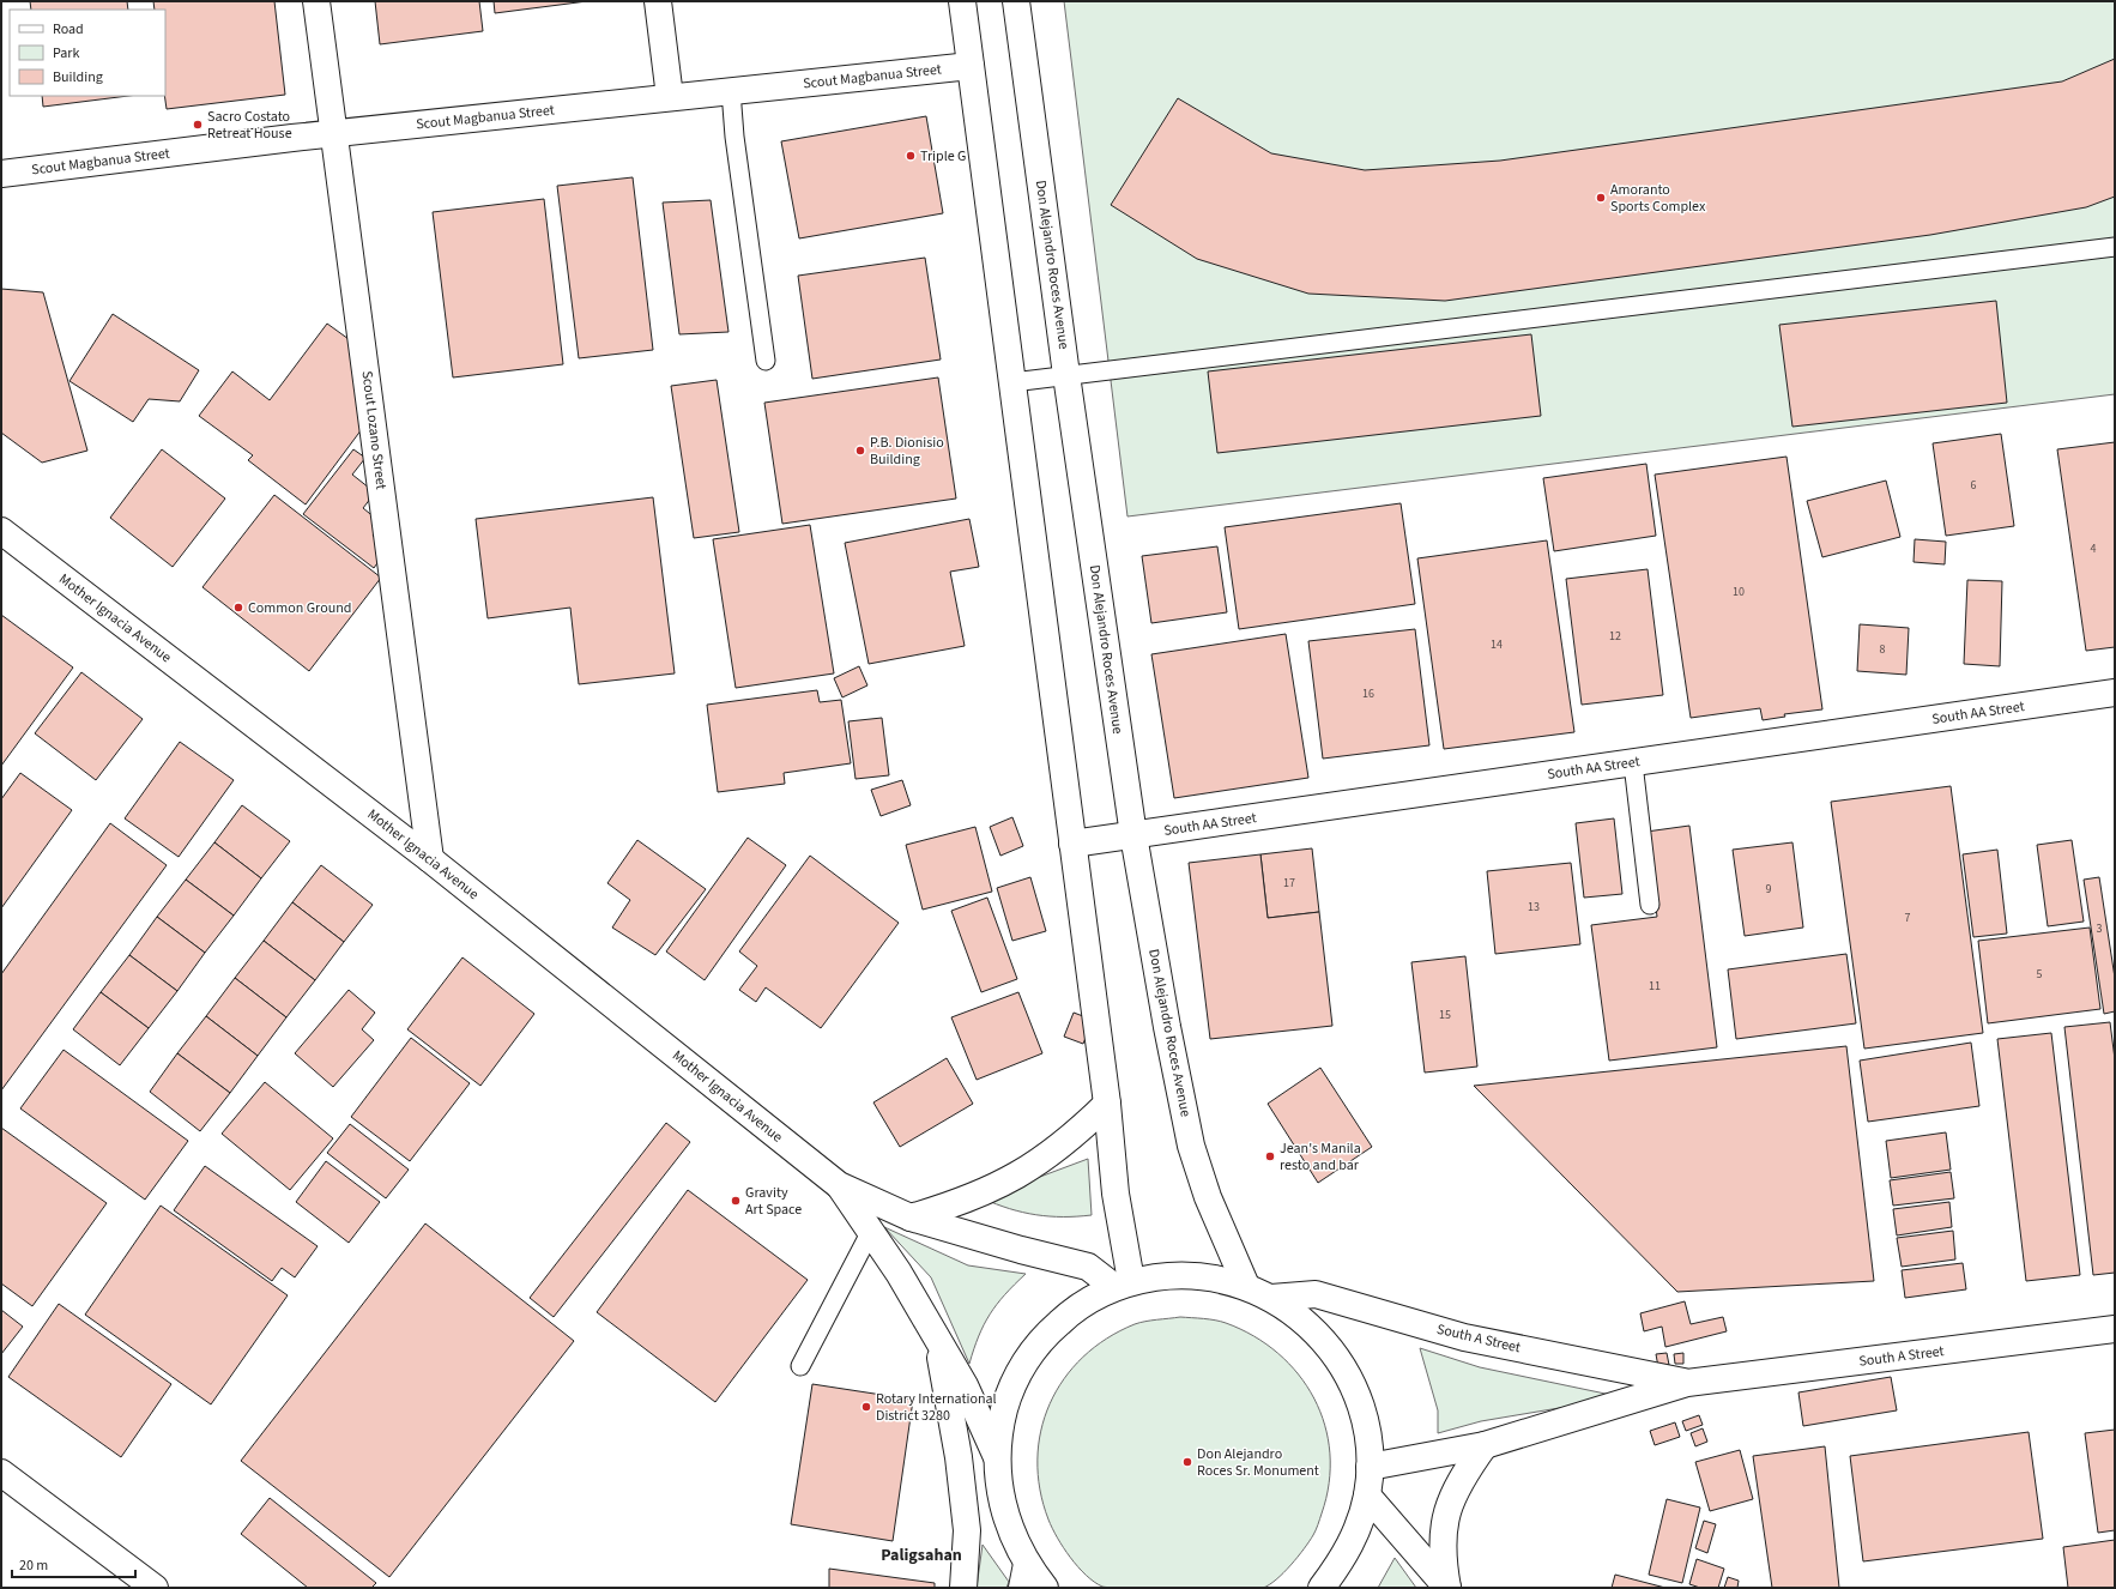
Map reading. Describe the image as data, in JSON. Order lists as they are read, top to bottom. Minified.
{"streets":{"street":["Scout Magbanua Street","Don Alejandro Roces Avenue","Scout Lozano Street","Mother Ignacia Avenue","South AA Street","South A Street"]},"crossings":[["Scout Magbanua Street","Scout Lozano Street"],["Don Alejandro Roces Avenue","South AA Street"],["Scout Lozano Street","Mother Ignacia Avenue"]],"districts":["Paligsahan"],"places":["Sacro Costato Retreat House","Triple G","Amoranto Sports Complex","P.B. Dionisio Building","Common Ground","Jean's Manila resto and bar","Gravity Art Space","Rotary International District 3280","Don Alejandro Roces Sr. Monument"],"house_numbers":["6","4","10","12","14","8","16","17","9","13","7","3","5","11","15"],"legend":["Road","Park","Building"],"scale_bar":"20 m"}
